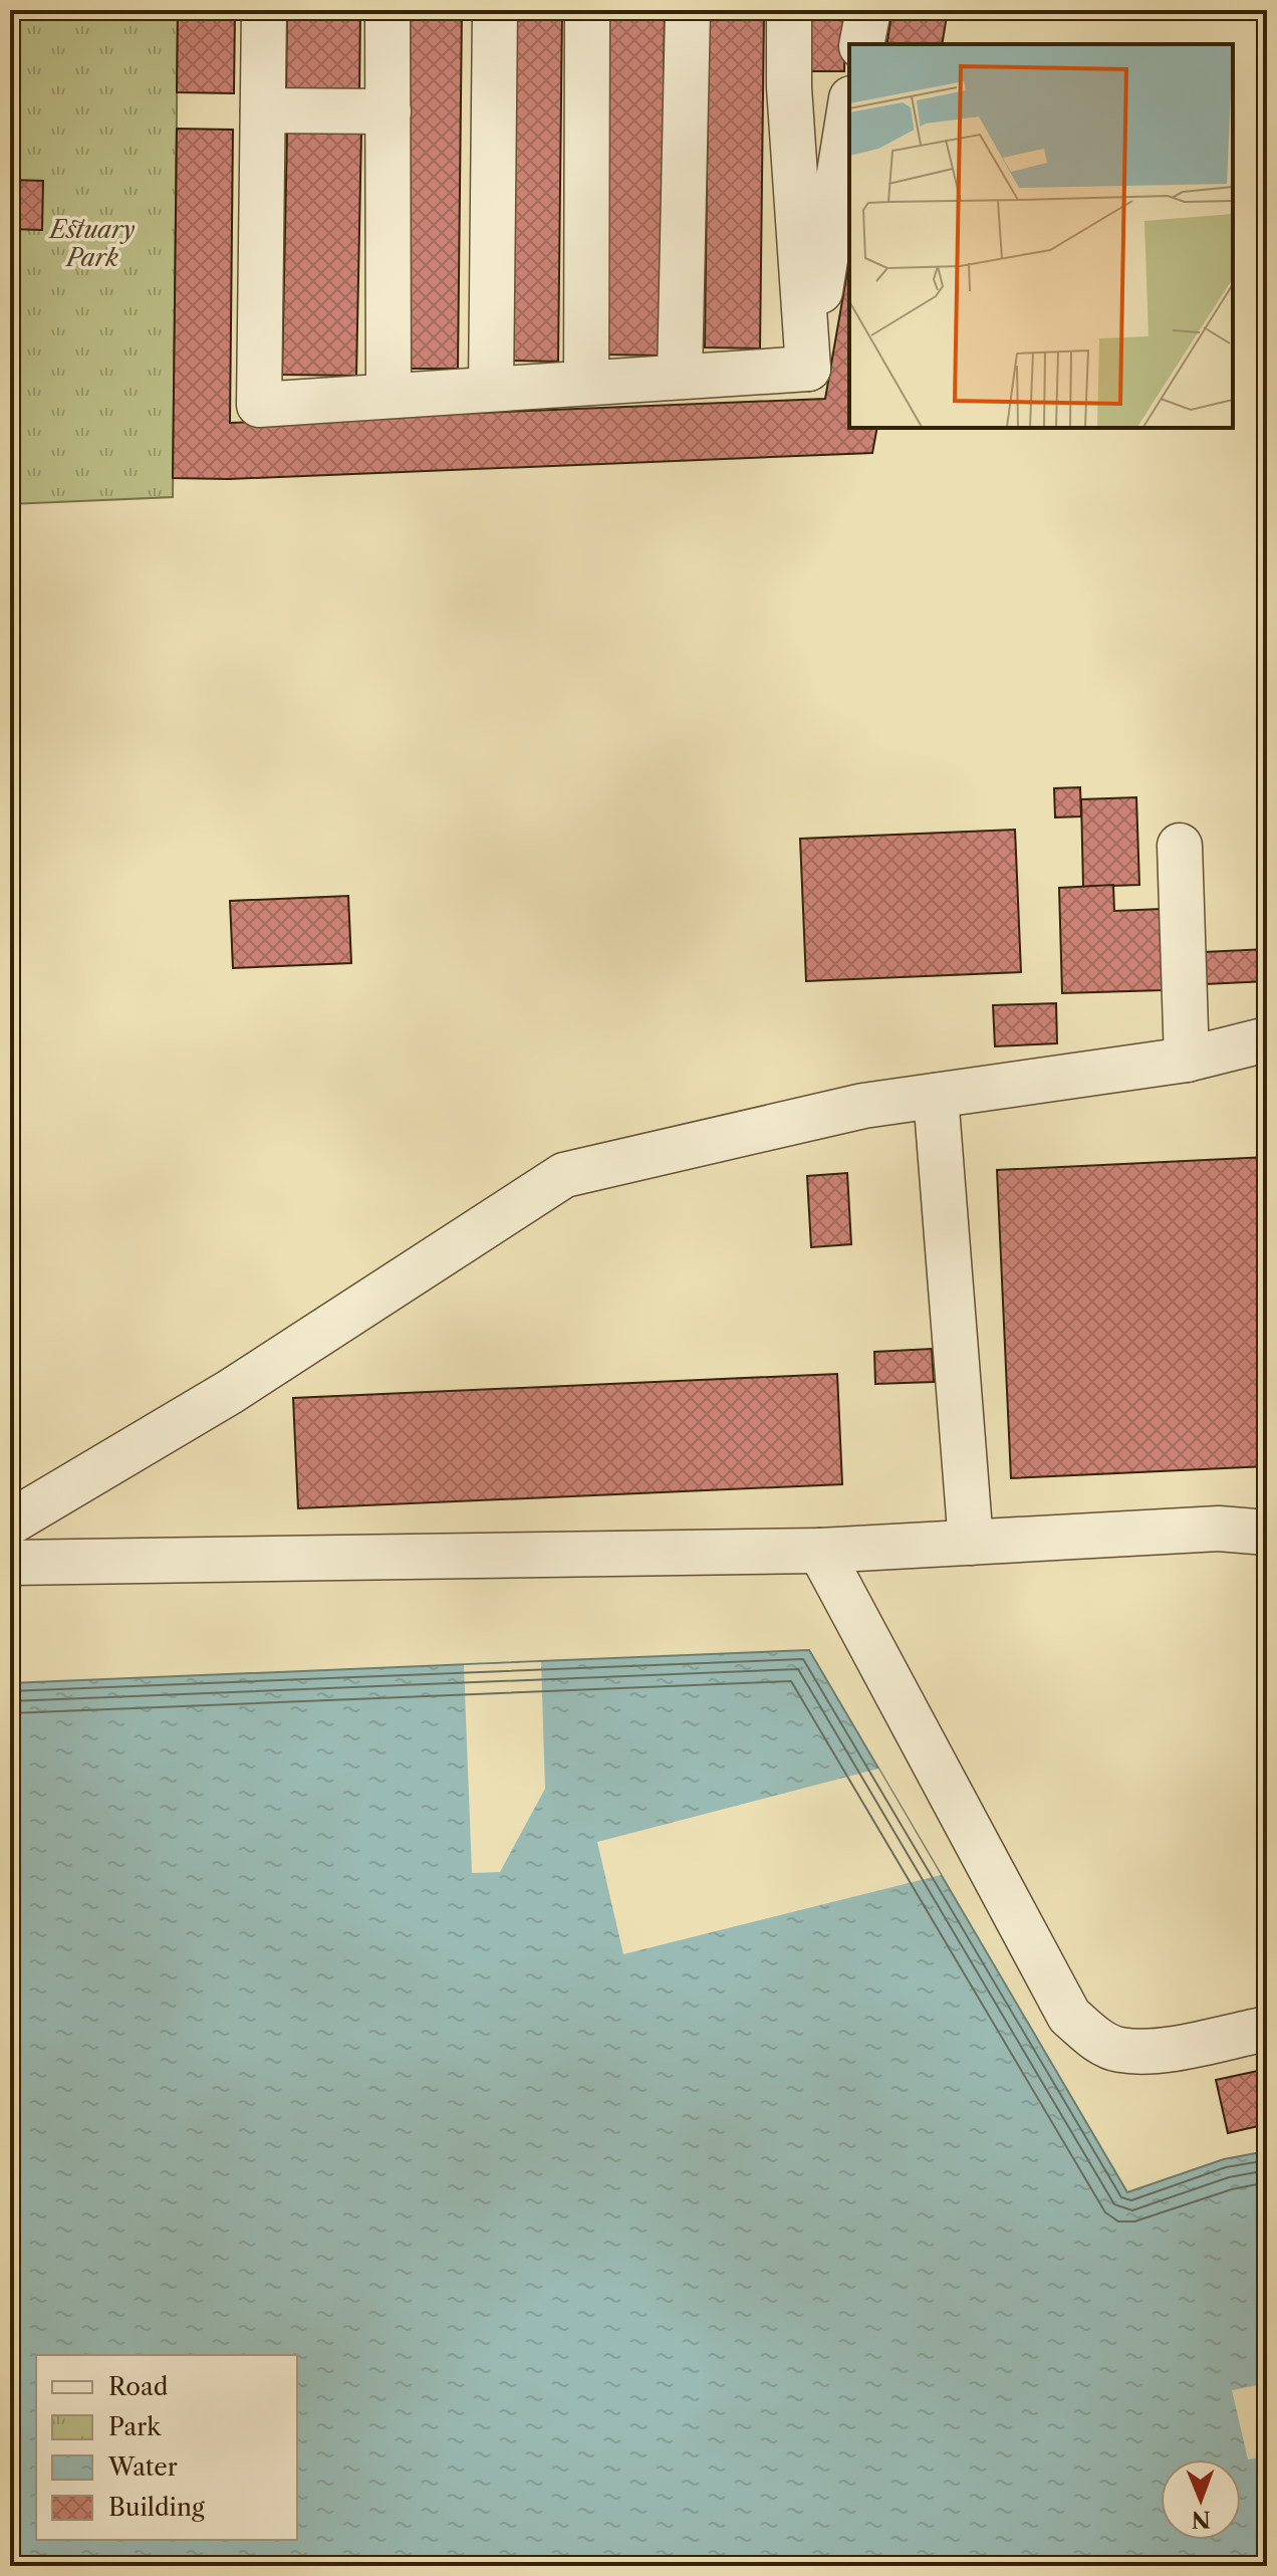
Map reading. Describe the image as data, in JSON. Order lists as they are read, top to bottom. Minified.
{"parks":["Estuary Park"],"legend":["Road","Park","Water","Building"],"north":"bottom"}
